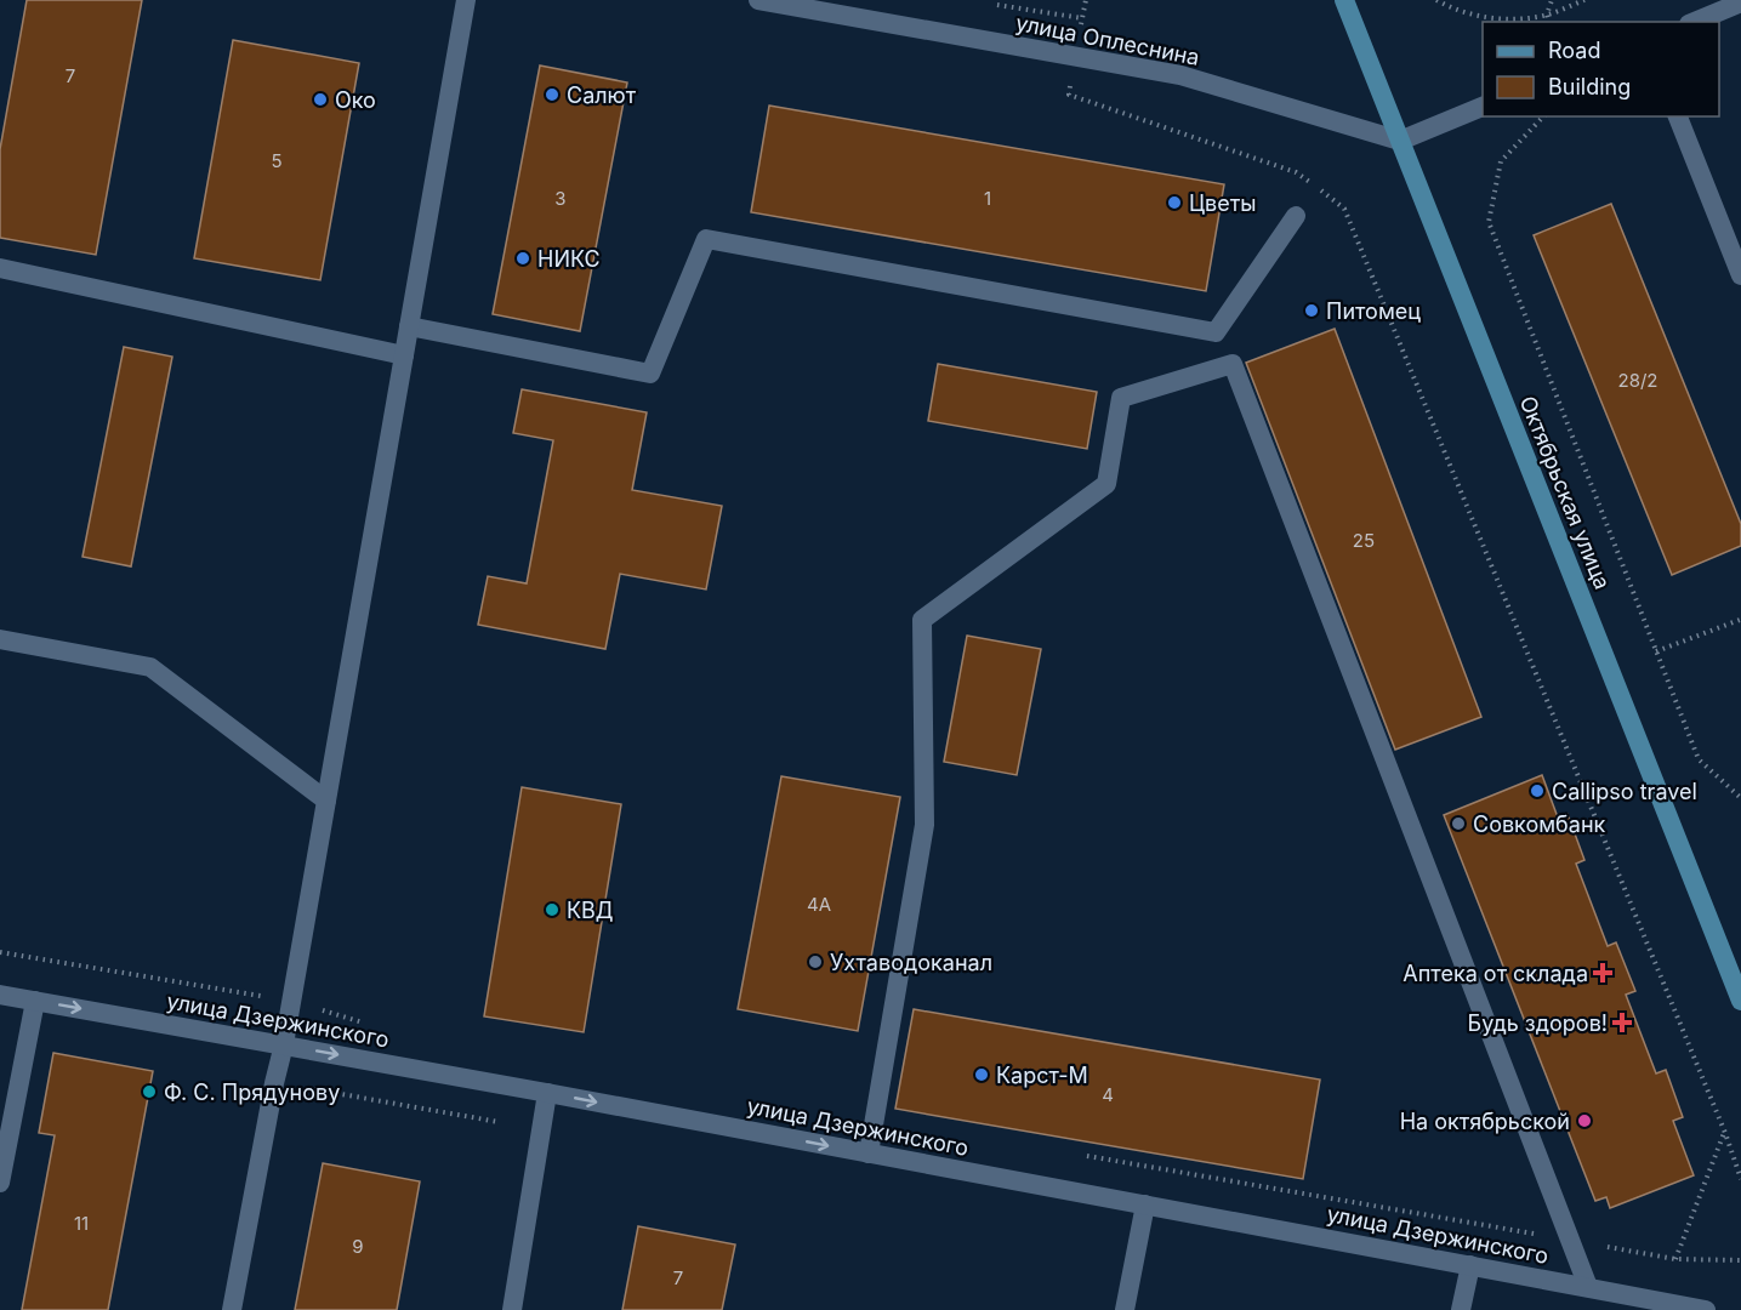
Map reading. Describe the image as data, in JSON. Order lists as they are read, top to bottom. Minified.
{"streets":{"main road":["Октябрьская улица"],"street":["улица Оплеснина","улица Дзержинского"]},"crossings":[["улица Оплеснина","Октябрьская улица"]],"one_way":["улица Дзержинского"],"places":{"other":["Салют","Око","Цветы","НИКС","Питомец","Callipso travel","Совкомбанк","КВД","Ухтаводоканал","Карст-М","Ф. С. Прядунову","На октябрьской"],"health":["Аптека от склада","Будь здоров!"]},"house_numbers":["7","5","3","1","28/2","25","4А","4","11","9","7"],"legend":["Road","Building"]}
